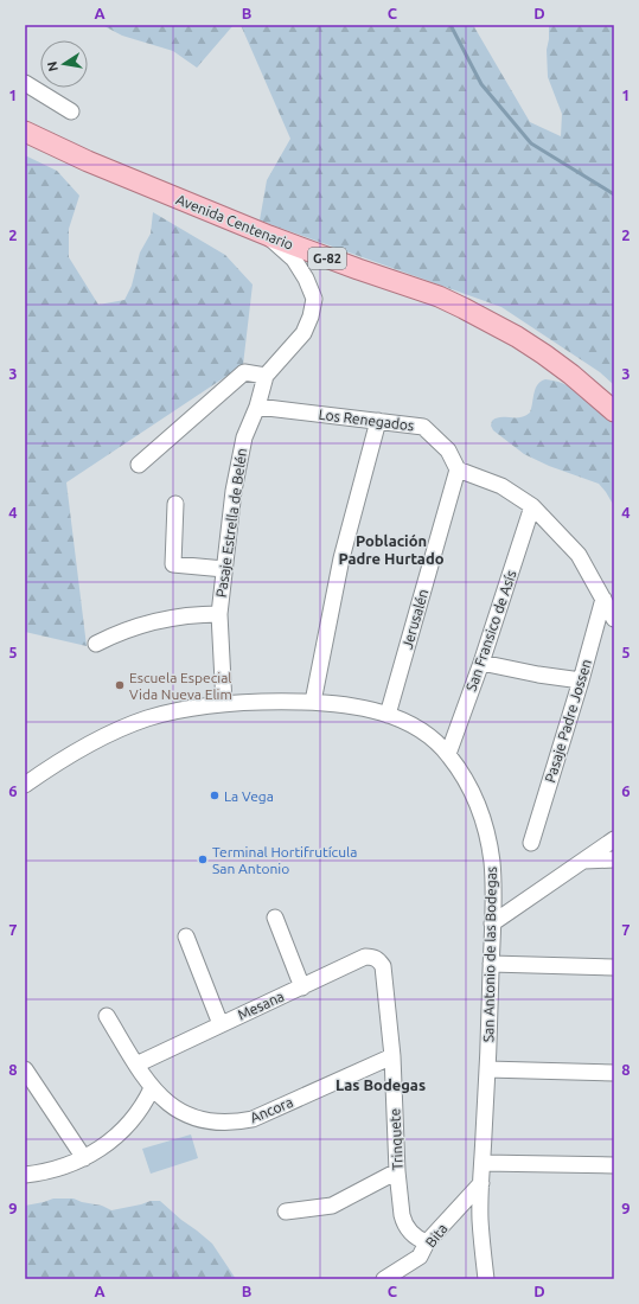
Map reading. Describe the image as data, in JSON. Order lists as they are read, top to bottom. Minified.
{"streets":{"main road":["Avenida Centenario","G-82"],"street":["Los Renegados","Pasaje Estrella de Belén","Jerusalén","San Fransico de Asís","Pasaje Padre Jossen","San Antonio de las Bodegas","Mesana","Ancora","Trinquete","Bita"]},"crossings":[["Avenida Centenario","Pasaje Estrella de Belén"],["Los Renegados","Pasaje Estrella de Belén"],["Los Renegados","Jerusalén"],["Pasaje Estrella de Belén","San Antonio de las Bodegas"],["Jerusalén","San Antonio de las Bodegas"],["San Fransico de Asís","San Antonio de las Bodegas"],["San Antonio de las Bodegas","Bita"],["Mesana","Ancora"],["Mesana","Trinquete"],["Ancora","Trinquete"],["Trinquete","Bita"]],"districts":["Población Padre Hurtado","Las Bodegas"],"places":["Escuela Especial Vida Nueva Elim","La Vega","Terminal Hortifrutícula San Antonio"],"north":"left","grid":{"columns":["A","B","C","D"],"rows":["1","2","3","4","5","6","7","8","9"]}}
